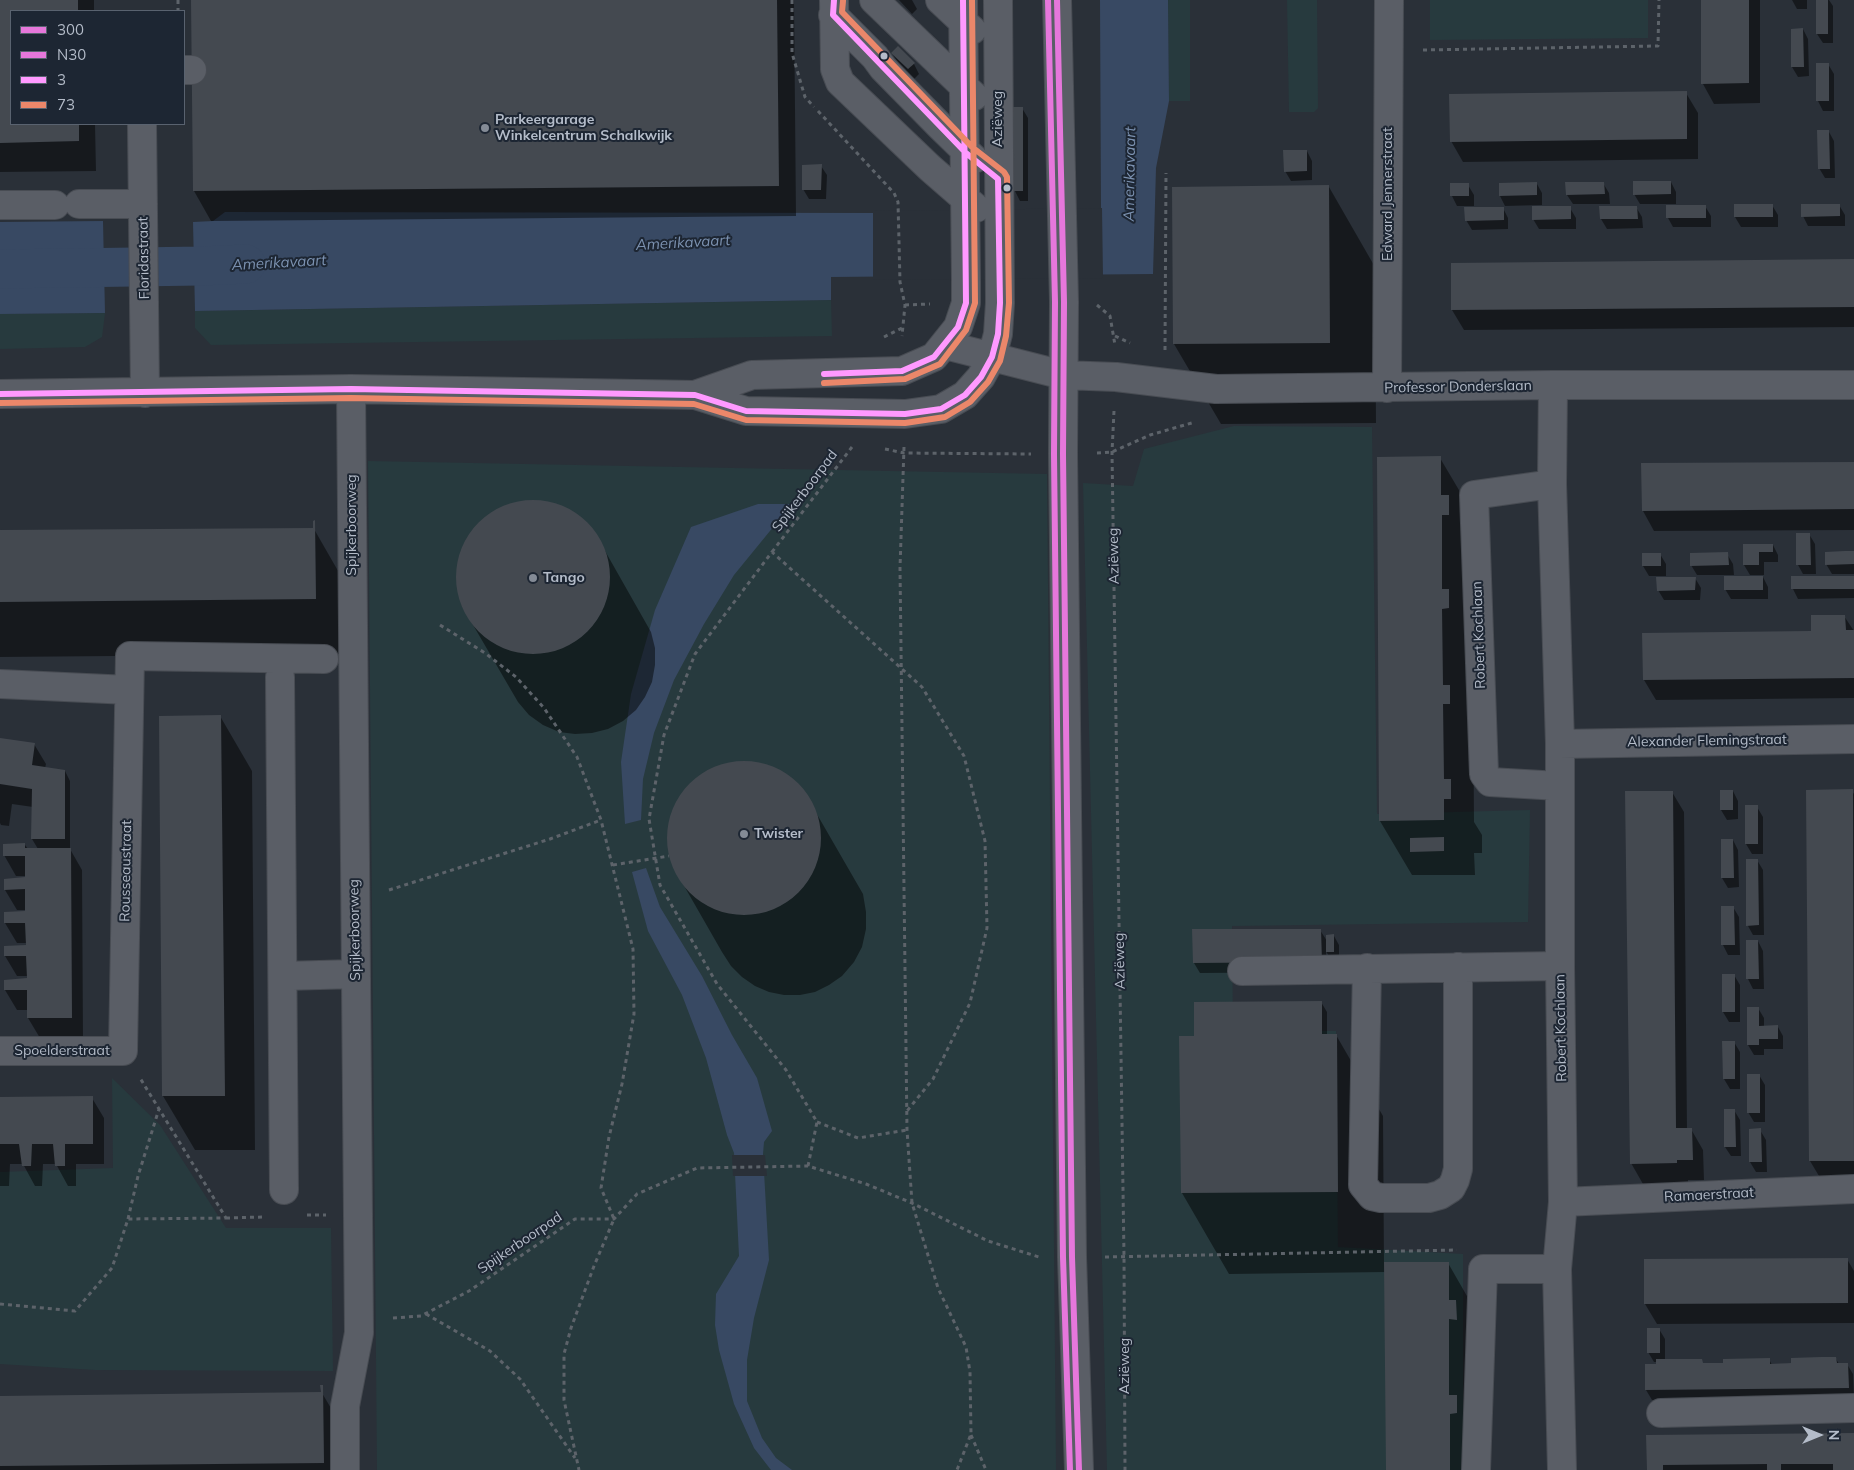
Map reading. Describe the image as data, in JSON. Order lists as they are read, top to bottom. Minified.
{"streets":{"street":["Aziëweg","Edward Jennerstraat","Floridastraat","Professor Donderslaan","Spijkerboorweg","Robert Kochlaan","Alexander Flemingstraat","Rousseaustraat","Spoelderstraat","Ramaerstraat"],"path":["Spijkerboorpad"]},"crossings":[["Edward Jennerstraat","Professor Donderslaan"],["Professor Donderslaan","Robert Kochlaan"],["Robert Kochlaan","Alexander Flemingstraat"],["Robert Kochlaan","Ramaerstraat"],["Rousseaustraat","Spoelderstraat"]],"water":["Amerikavaart"],"places":["Parkeergarage Winkelcentrum Schalkwijk","Tango","Twister"],"lines":["transit line 300","transit line N30","transit line 3","transit line 73"],"legend":["300","N30","3","73"],"north":"right"}
